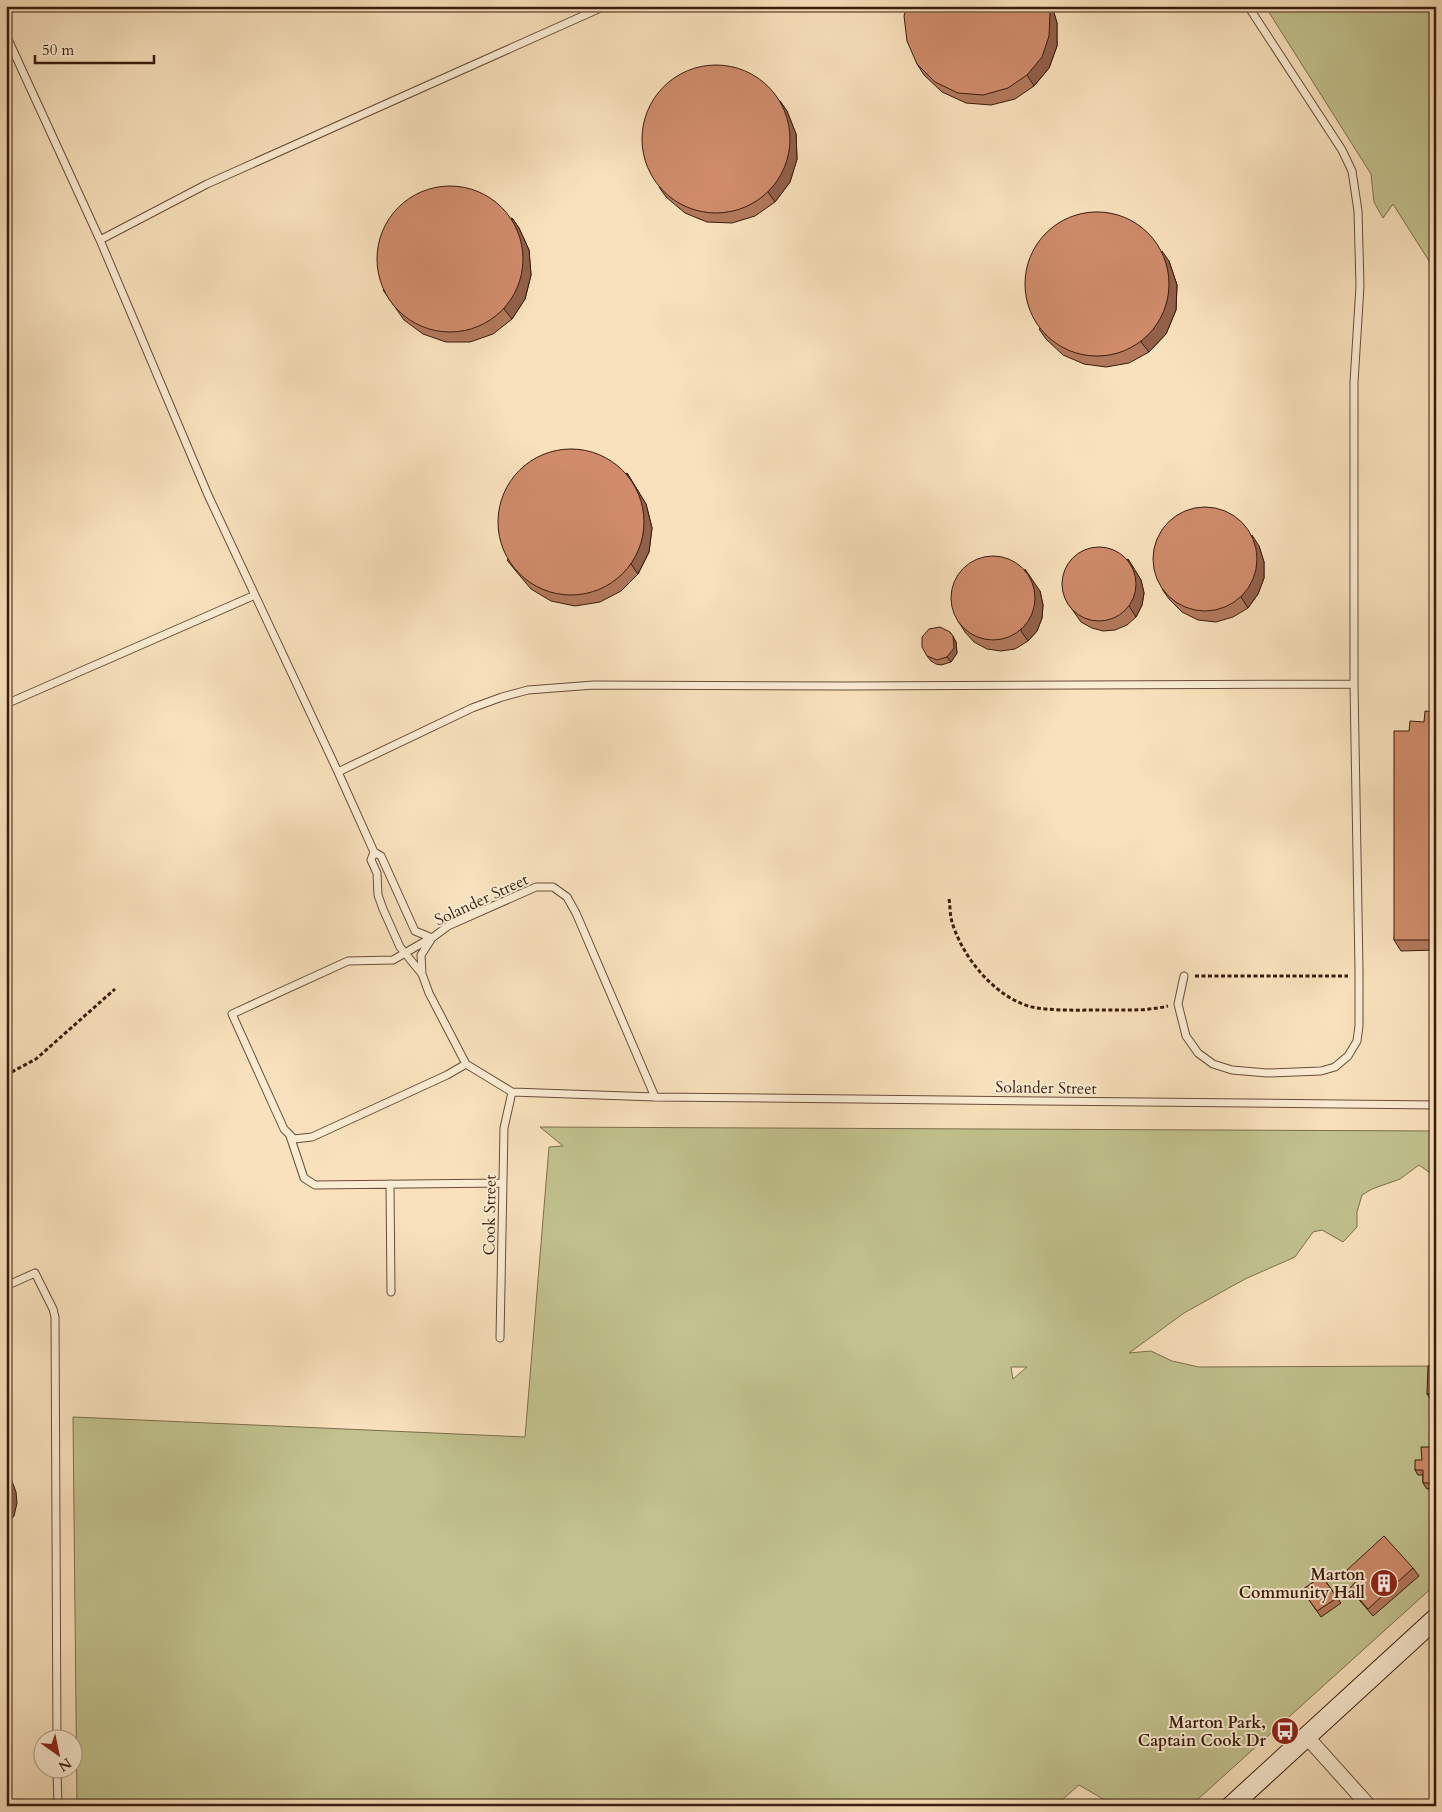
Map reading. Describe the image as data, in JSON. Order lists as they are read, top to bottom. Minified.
{"streets":{"lane":["Solander Street","Cook Street"]},"crossings":[["Solander Street","Cook Street"]],"places":{"building":["Marton Community Hall"],"bus stop":["Marton Park, Captain Cook Dr"]},"scale_bar":"50 m","north":"bottom right"}
